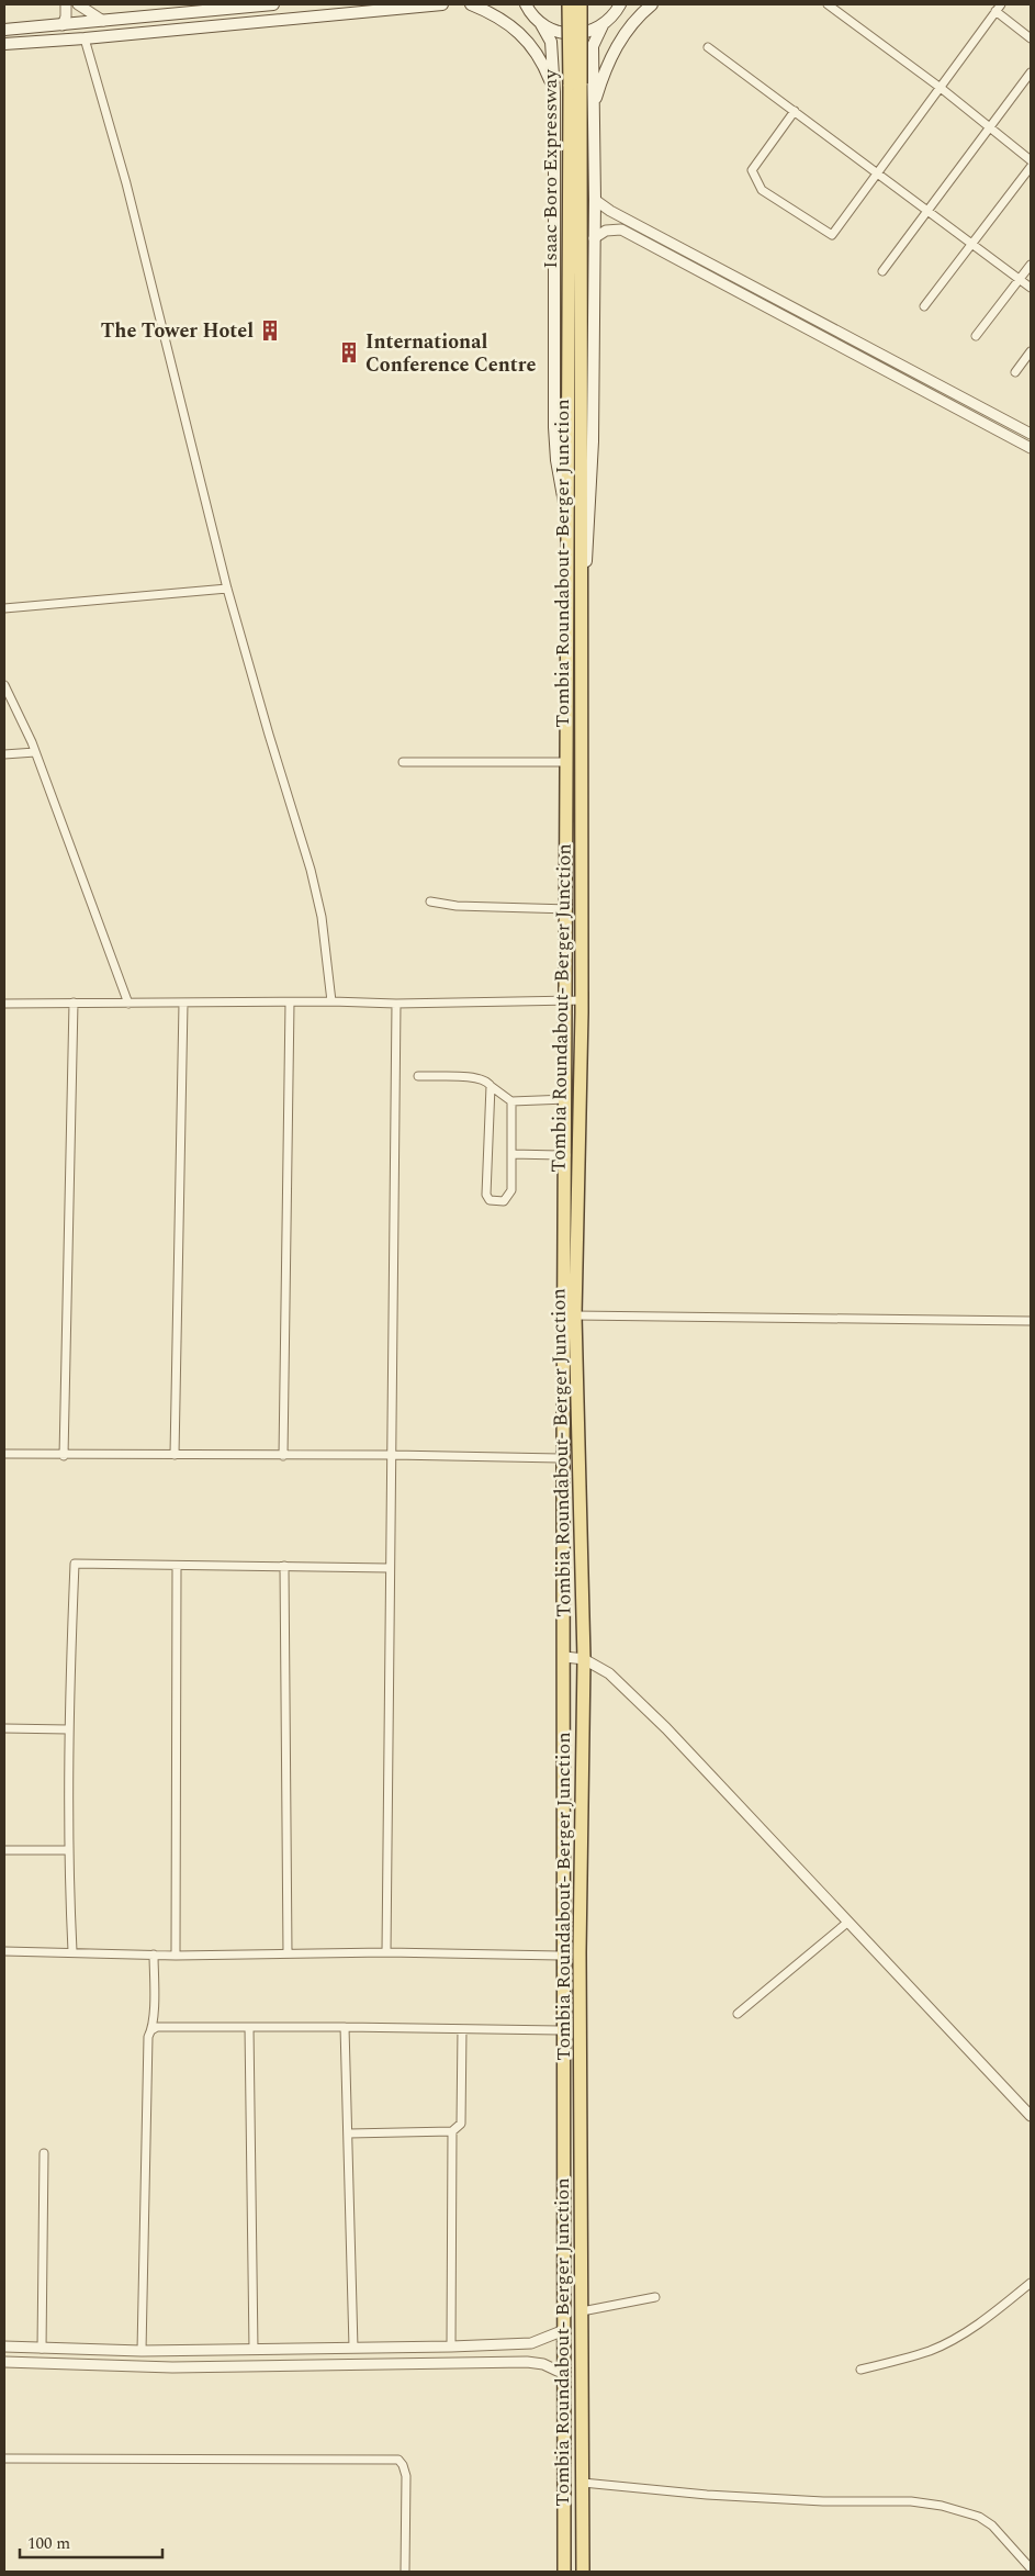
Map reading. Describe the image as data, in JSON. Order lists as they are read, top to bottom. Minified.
{"streets":{"main road":["Isaac Boro Expressway","Tombia Roundabout- Berger Junction"]},"crossings":[["Isaac Boro Expressway","Tombia Roundabout- Berger Junction"]],"places":{"building":["The Tower Hotel","International Conference Centre"]},"scale_bar":"100 m"}
